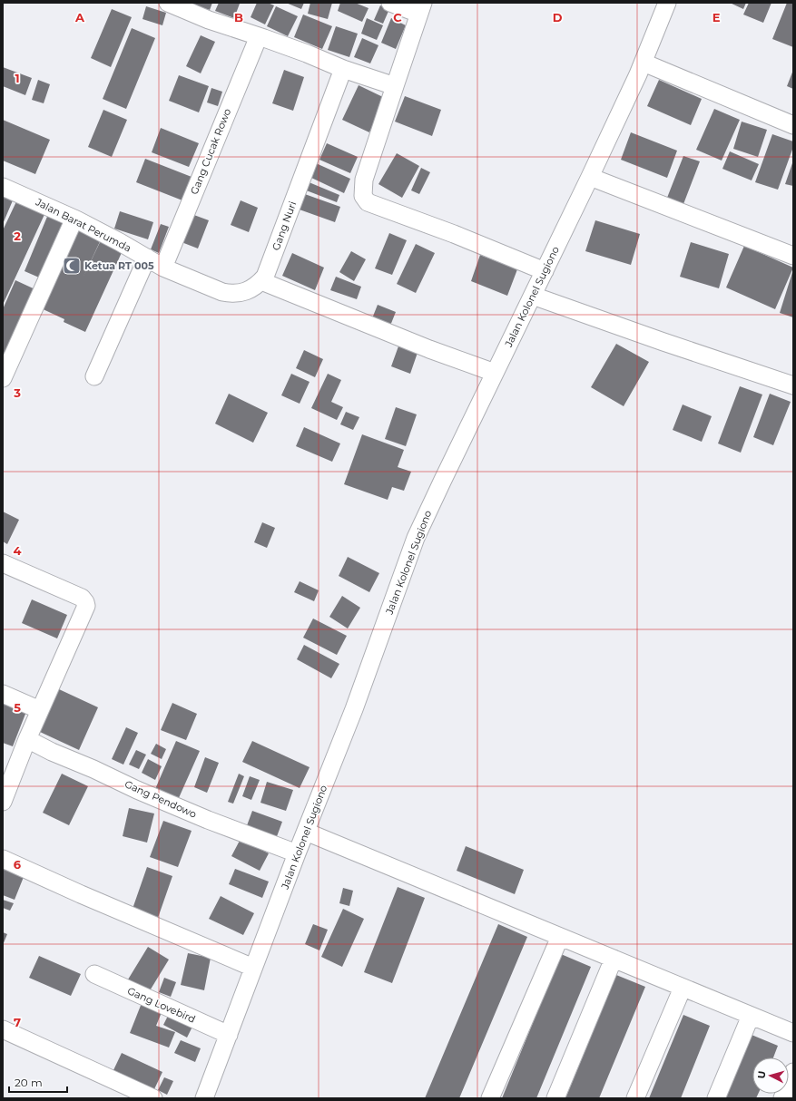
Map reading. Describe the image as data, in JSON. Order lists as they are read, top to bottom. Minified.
{"streets":{"street":["Gang Cucak Rowo","Jalan Barat Perumda","Gang Nuri","Jalan Kolonel Sugiono","Gang Pendowo","Gang Lovebird"]},"crossings":[["Gang Cucak Rowo","Jalan Barat Perumda"],["Jalan Kolonel Sugiono","Gang Pendowo"],["Jalan Kolonel Sugiono","Gang Lovebird"]],"places":{"mosque":["Ketua RT 005"]},"scale_bar":"20 m","north":"left","grid":{"columns":["A","B","C","D","E"],"rows":["1","2","3","4","5","6","7"]}}
